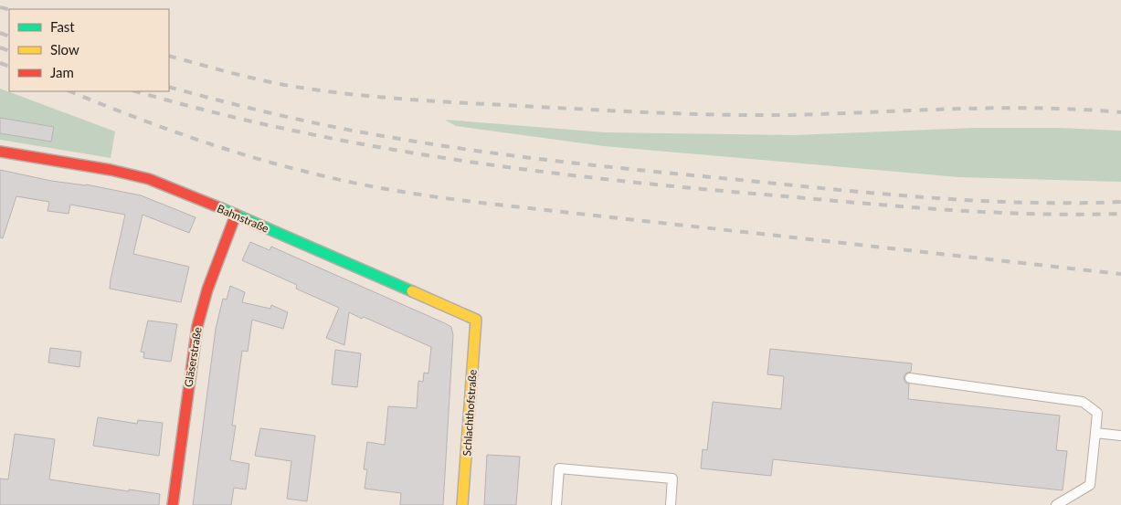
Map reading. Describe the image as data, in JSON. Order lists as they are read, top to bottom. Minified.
{"streets":{"street":["Bahnstraße","Gläserstraße","Schlachthofstraße"]},"crossings":[["Bahnstraße","Gläserstraße"],["Bahnstraße","Schlachthofstraße"]],"legend":["Fast","Slow","Jam"]}
